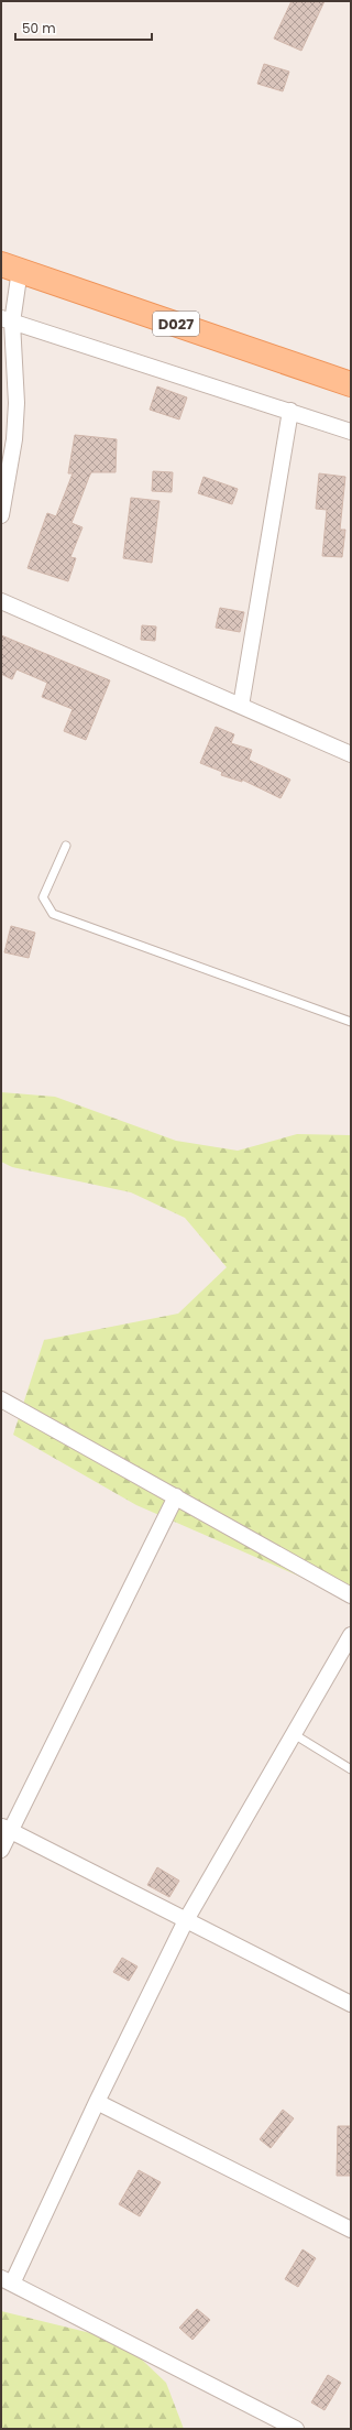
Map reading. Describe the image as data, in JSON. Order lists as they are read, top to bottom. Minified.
{"streets":{"main road":["D027"]},"scale_bar":"50 m"}
